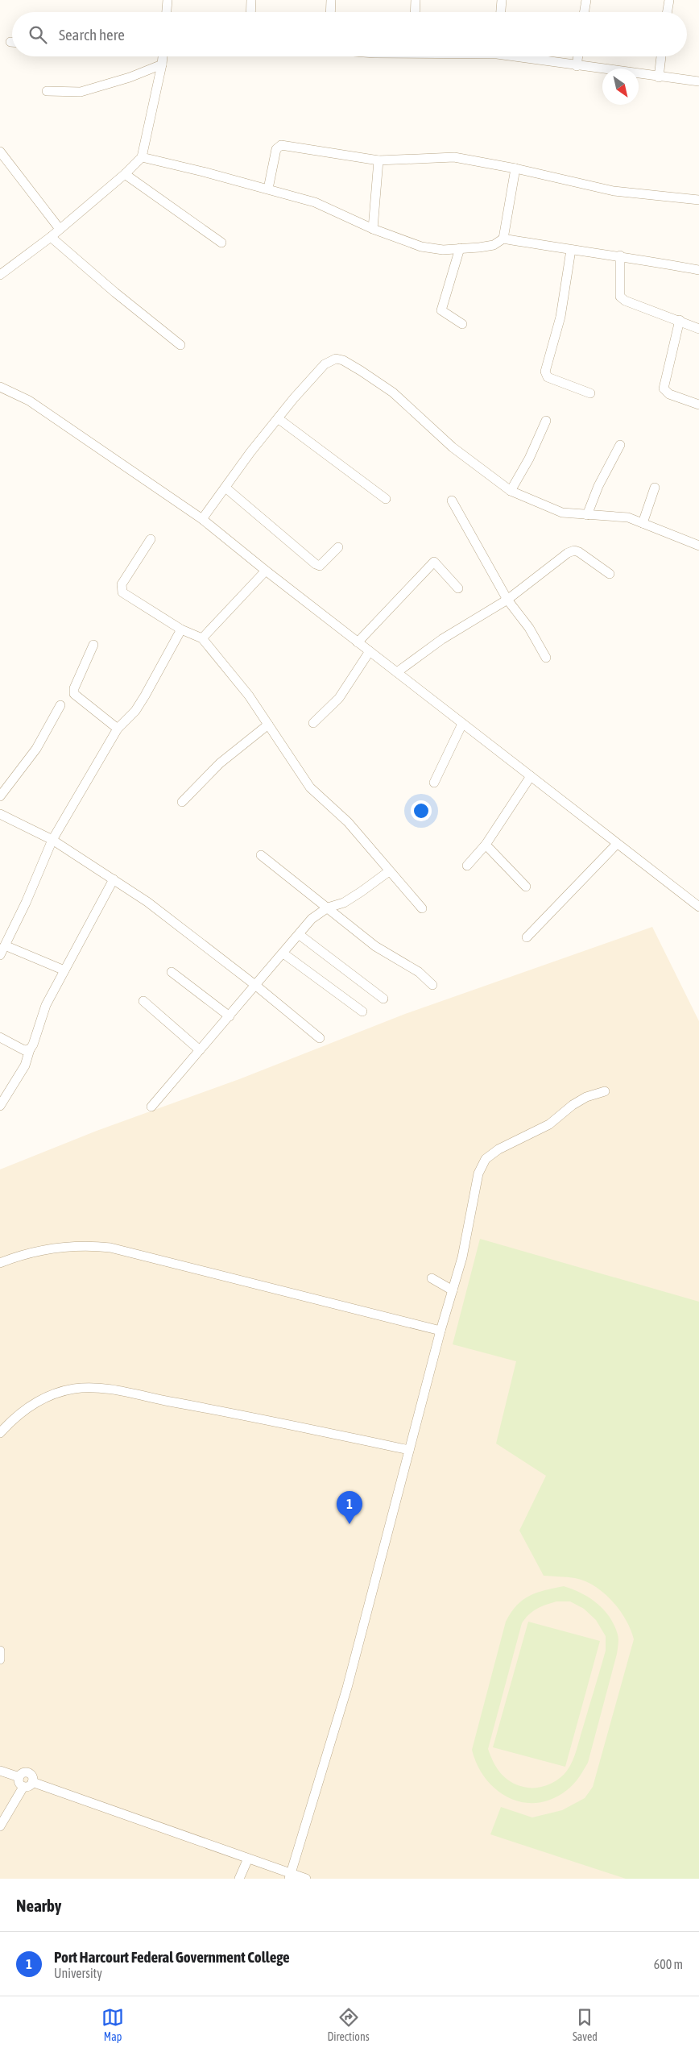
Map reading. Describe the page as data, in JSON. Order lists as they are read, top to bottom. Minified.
{"north":"bottom right","page":{"search":"Search here","pins":"1","heading":"Nearby","list":[{"mark":"1","name":"Port Harcourt Federal Government College","note":"University","value":"600 m"}],"nav":["Map","Directions","Saved"]}}
